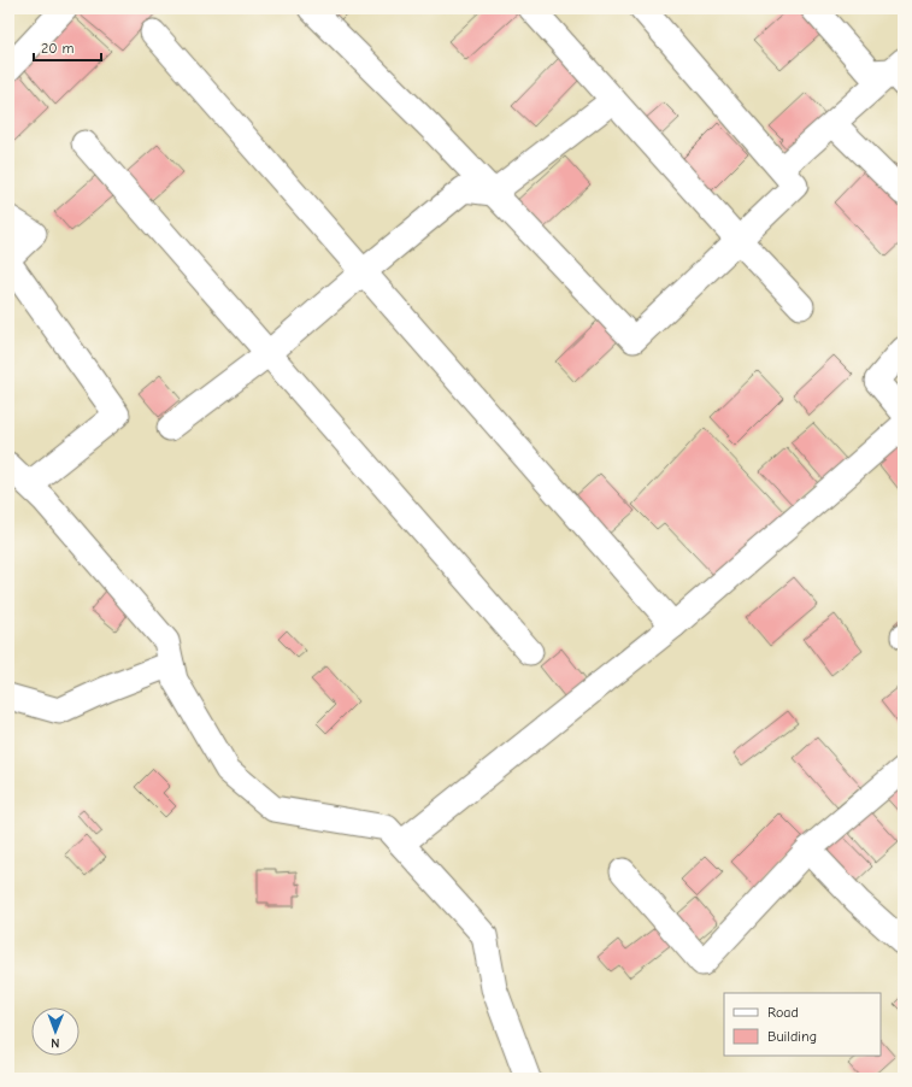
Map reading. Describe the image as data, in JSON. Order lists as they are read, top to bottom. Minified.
{"legend":["Road","Building"],"scale_bar":"20 m","north":"bottom"}
